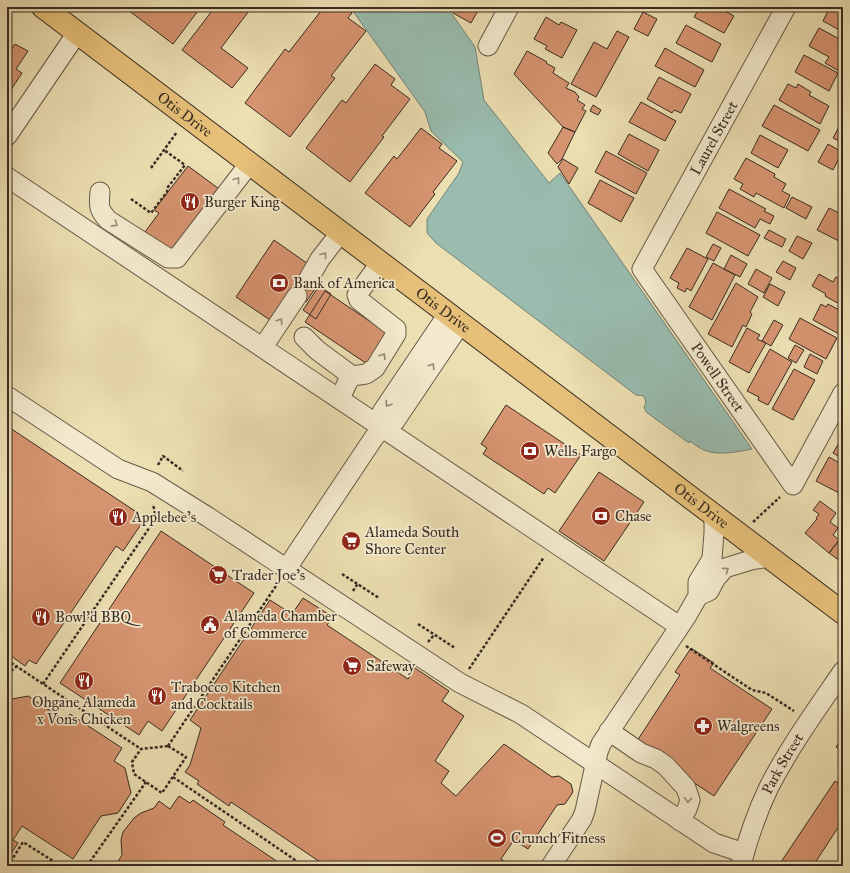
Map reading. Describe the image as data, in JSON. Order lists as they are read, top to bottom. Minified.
{"streets":{"main road":["Otis Drive"],"street":["Laurel Street","Powell Street","Park Street"]},"crossings":[["Laurel Street","Powell Street"]],"places":{"restaurant":["Burger King","Applebee's","Bowl'd BBQ","Ohgane Alameda x Vons Chicken","Trabocco Kitchen and Cocktails"],"bank":["Bank of America","Wells Fargo","Chase"],"supermarket":["Alameda South Shore Center","Trader Joe's","Safeway"],"public building":["Alameda Chamber of Commerce"],"pharmacy":["Walgreens"],"sports":["Crunch Fitness"]}}
